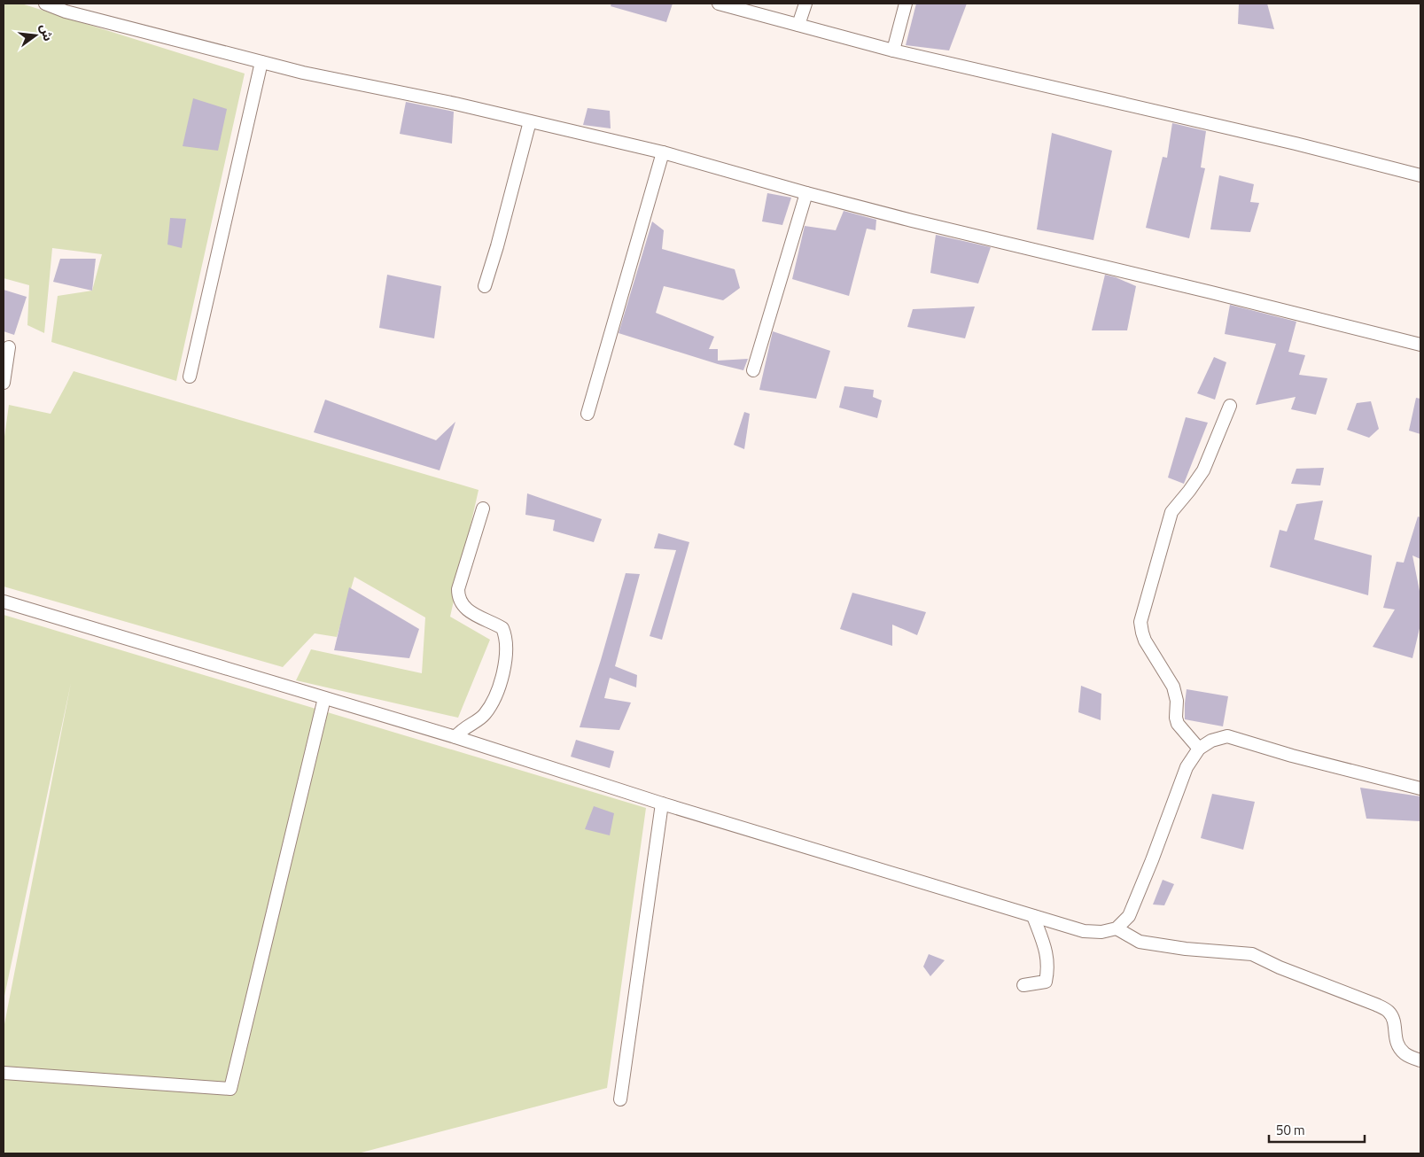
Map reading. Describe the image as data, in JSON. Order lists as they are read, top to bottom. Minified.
{"scale_bar":"50 m","north":"right"}
